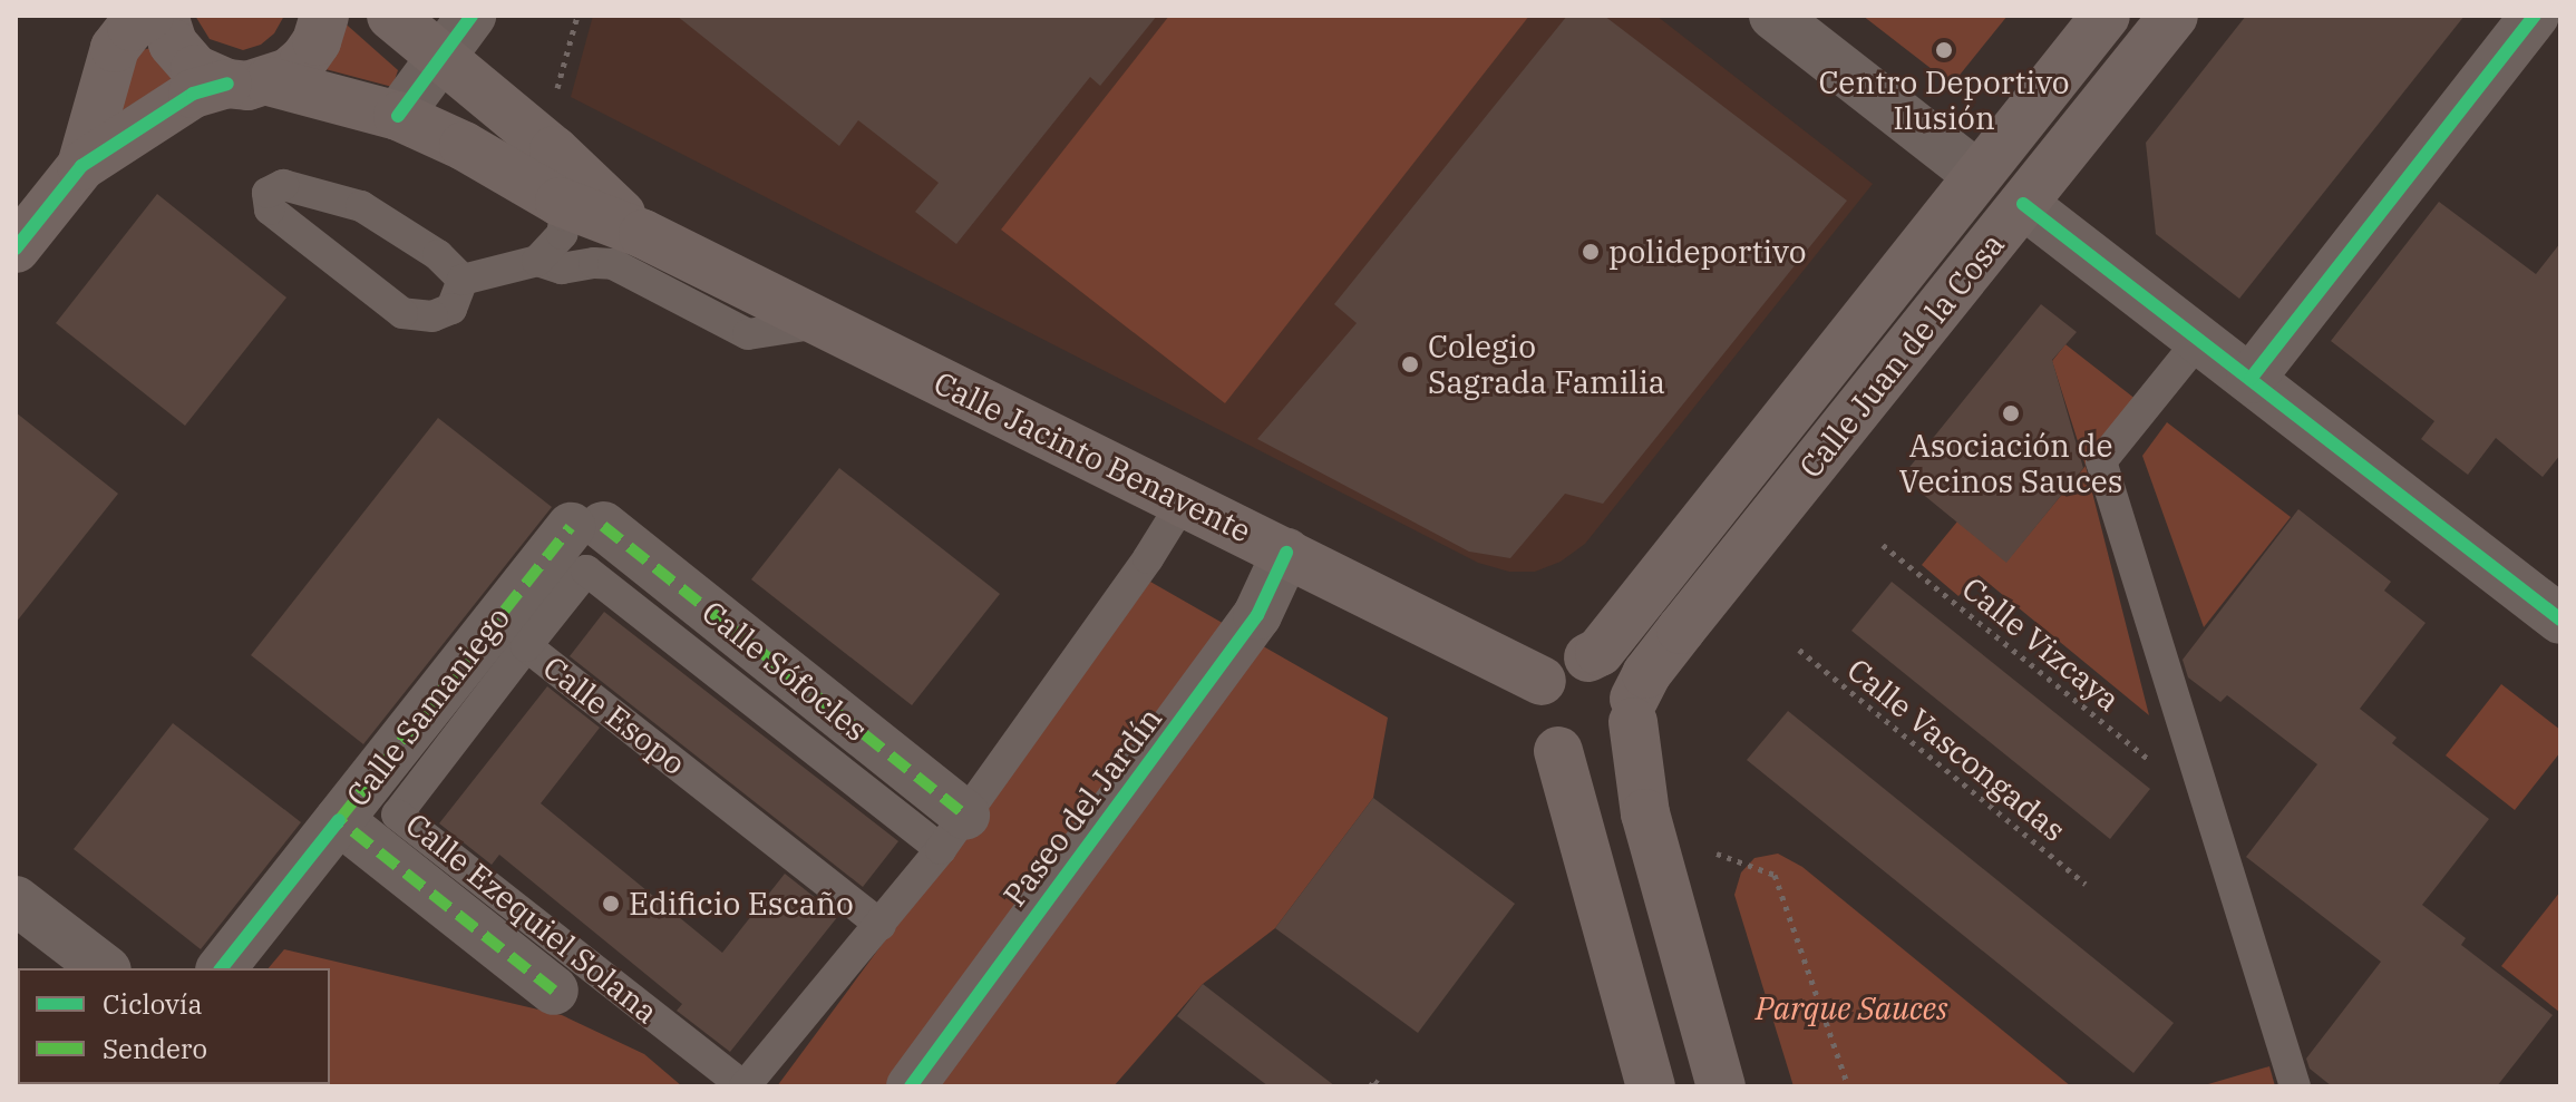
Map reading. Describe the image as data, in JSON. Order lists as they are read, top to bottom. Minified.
{"streets":{"main road":["Calle Juan de la Cosa","Calle Jacinto Benavente"],"street":["Calle Sófocles","Calle Samaniego","Paseo del Jardín","Calle Ezequiel Solana"],"lane":["Calle Esopo"],"path":["Calle Vizcaya","Calle Vascongadas"]},"crossings":[["Calle Juan de la Cosa","Calle Jacinto Benavente"],["Calle Jacinto Benavente","Paseo del Jardín"],["Calle Jacinto Benavente","Calle Ezequiel Solana"],["Calle Sófocles","Calle Samaniego"],["Calle Sófocles","Calle Esopo"],["Calle Sófocles","Calle Ezequiel Solana"],["Calle Samaniego","Calle Ezequiel Solana"],["Calle Esopo","Calle Ezequiel Solana"]],"parks":["Parque Sauces"],"places":["Centro Deportivo Ilusión","polideportivo","Colegio Sagrada Familia","Asociación de Vecinos Sauces","Edificio Escaño"],"legend":["Ciclovía","Sendero"]}
